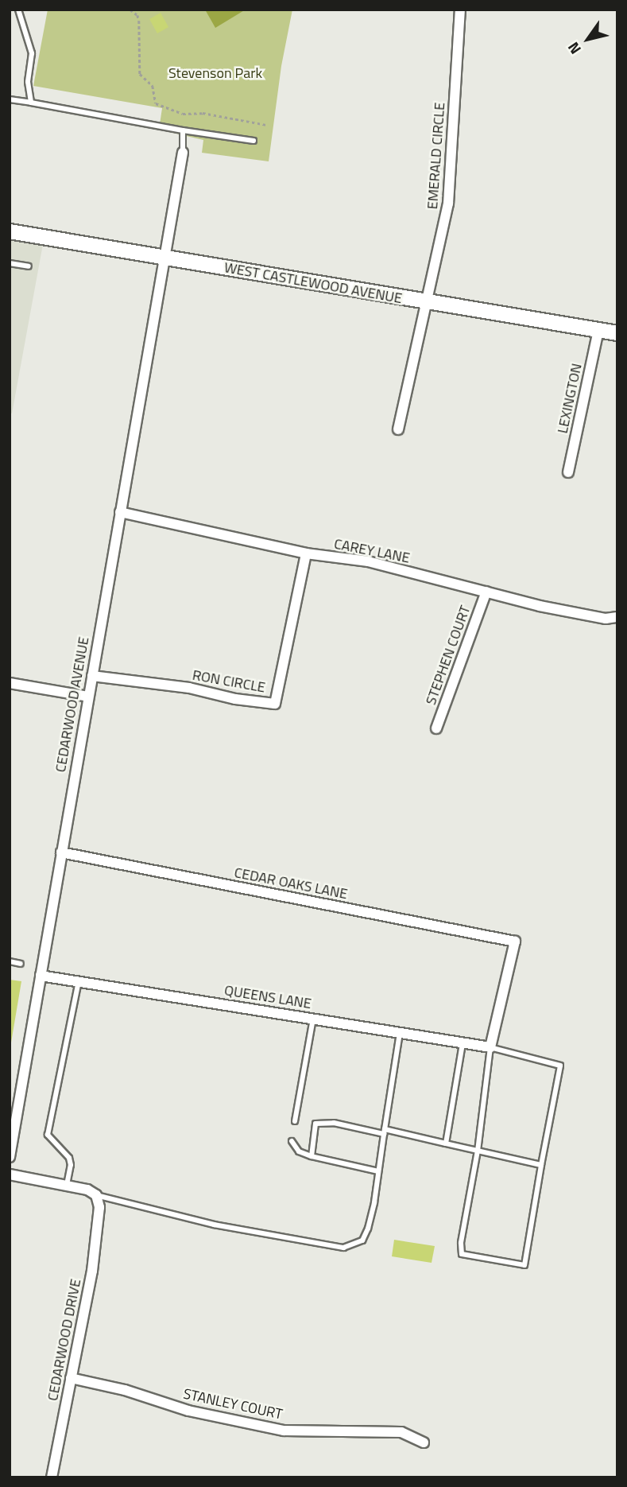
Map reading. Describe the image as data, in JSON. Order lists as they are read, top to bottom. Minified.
{"streets":{"street":["EMERALD CIRCLE","WEST CASTLEWOOD AVENUE","LEXINGTON","CAREY LANE","STEPHEN COURT","RON CIRCLE","CEDARWOOD AVENUE","CEDAR OAKS LANE","QUEENS LANE","CEDARWOOD DRIVE","STANLEY COURT"]},"crossings":[["EMERALD CIRCLE","WEST CASTLEWOOD AVENUE"],["WEST CASTLEWOOD AVENUE","LEXINGTON"],["WEST CASTLEWOOD AVENUE","CEDARWOOD AVENUE"],["CAREY LANE","STEPHEN COURT"],["CAREY LANE","RON CIRCLE"],["CAREY LANE","CEDARWOOD AVENUE"],["RON CIRCLE","CEDARWOOD AVENUE"],["CEDARWOOD AVENUE","CEDAR OAKS LANE"],["CEDARWOOD AVENUE","QUEENS LANE"],["CEDAR OAKS LANE","QUEENS LANE"],["CEDARWOOD DRIVE","STANLEY COURT"]],"parks":["Stevenson Park"],"north":"bottom left"}
